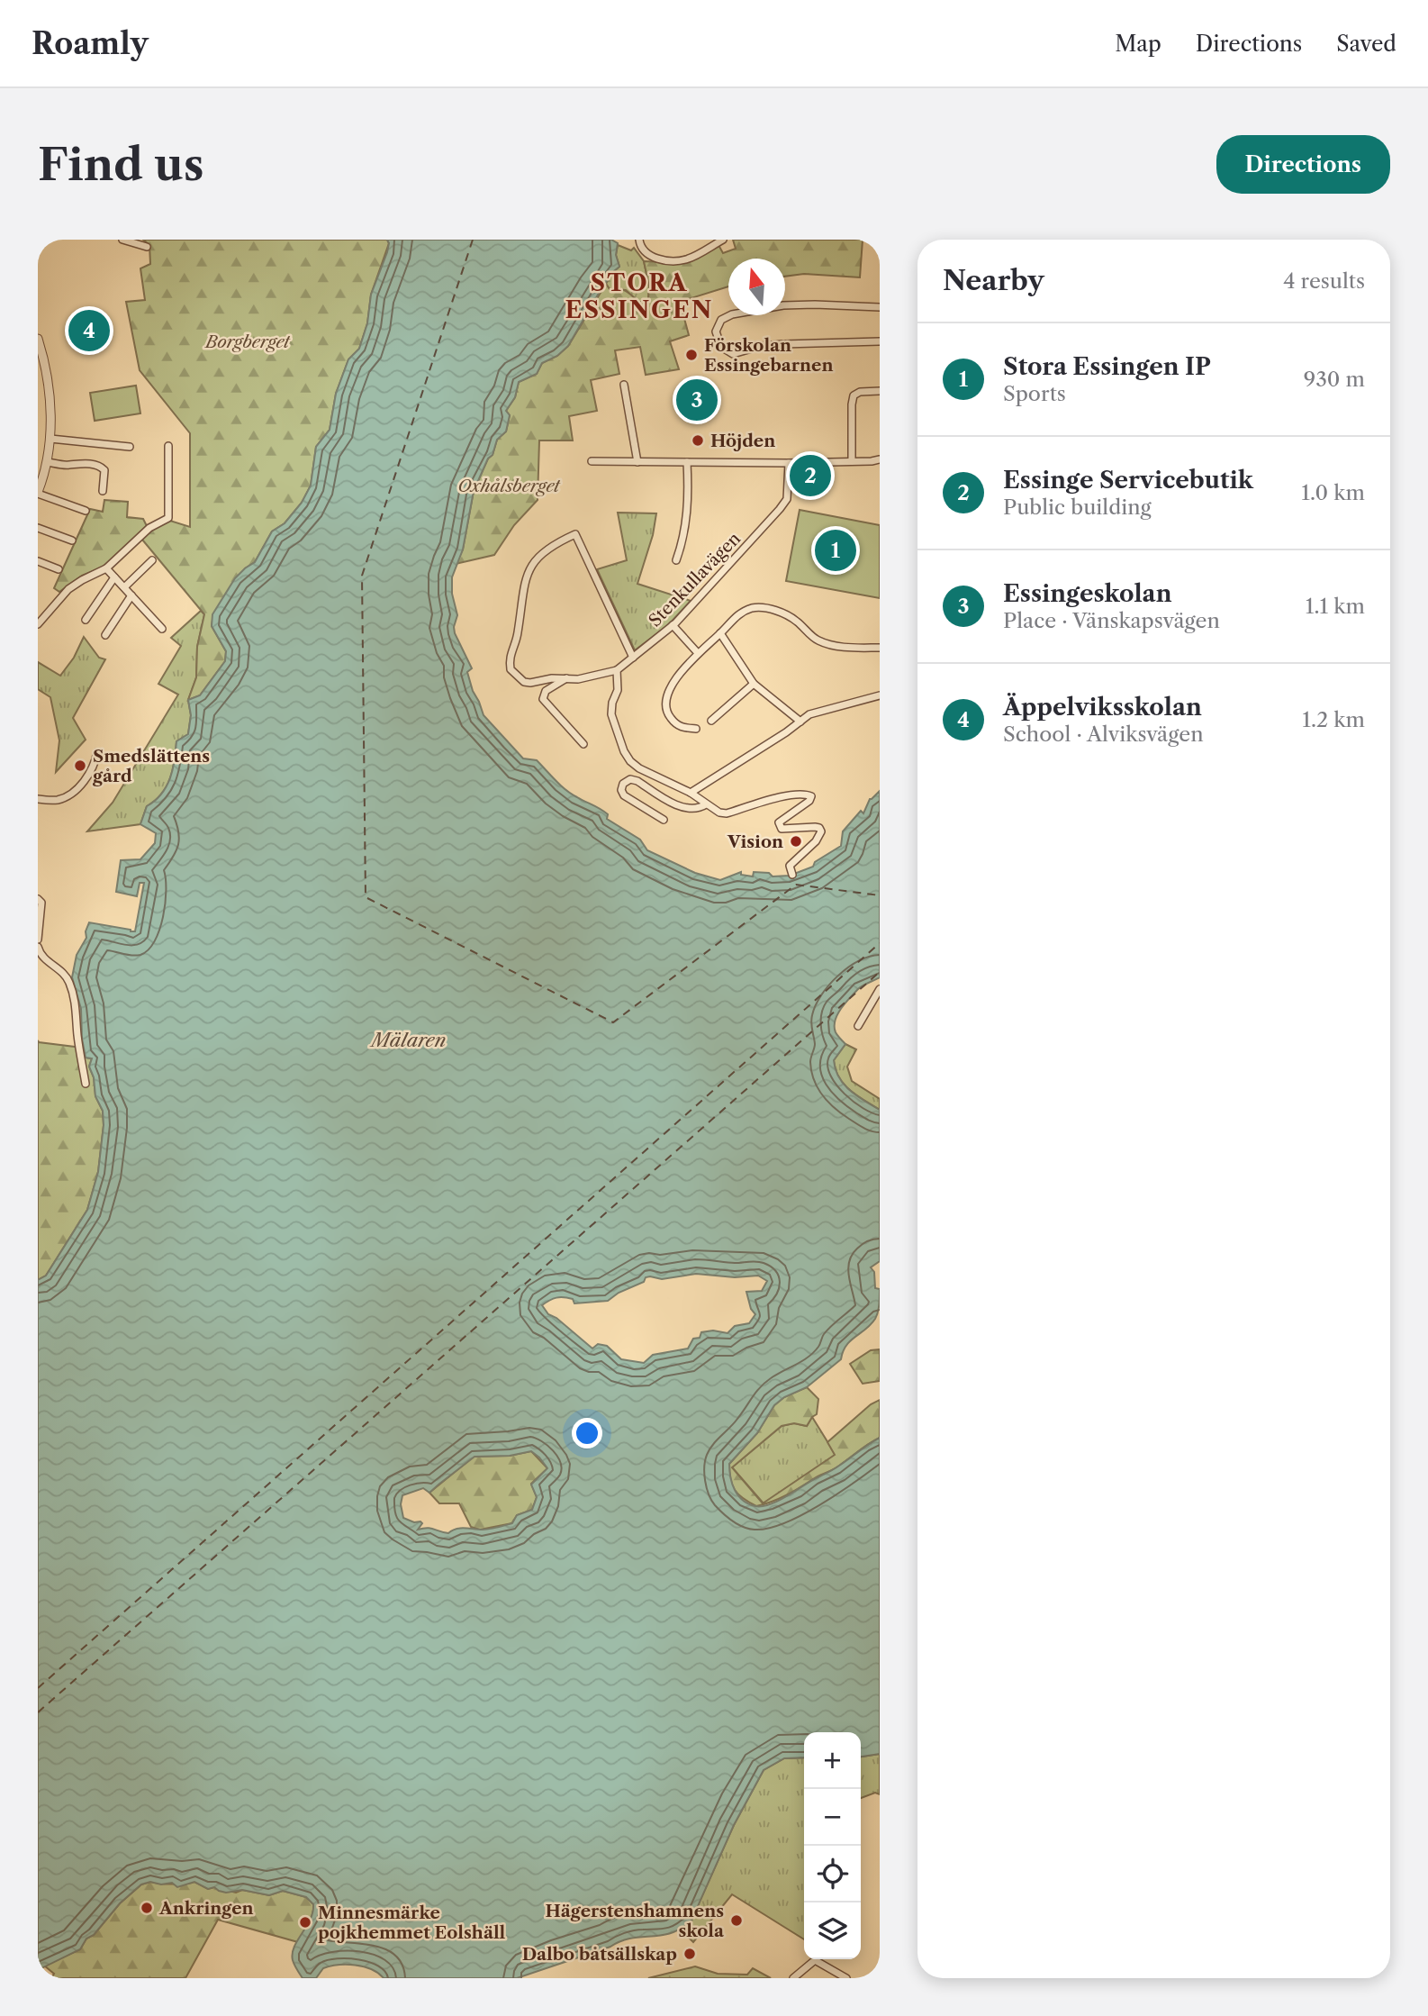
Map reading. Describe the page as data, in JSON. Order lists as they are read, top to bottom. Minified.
{"streets":{"street":["Stenkullavägen"]},"districts":["STORA ESSINGEN"],"water":["Mälaren"],"parks":["Borgberget","Oxhålsberget"],"places":["Förskolan Essingebarnen","Höjden","Smedslättens gård","Vision","Ankringen","Hägerstenshamnens skola","Minnesmärke pojkhemmet Eolshäll","Dalbo båtsällskap"],"north":"top","page":{"header":"Roamly","nav":["Map","Directions","Saved"],"buttons":"Directions","title":"Find us","heading":["Nearby","4 results"],"pins":["4","3","2","1"],"list":[{"mark":"1","name":"Stora Essingen IP","note":"Sports","value":"930 m"},{"mark":"2","name":"Essinge Servicebutik","note":"Public building","value":"1.0 km"},{"mark":"3","name":"Essingeskolan","note":"Place · Vänskapsvägen","value":"1.1 km"},{"mark":"4","name":"Äppelviksskolan","note":"School · Alviksvägen","value":"1.2 km"}],"map_buttons":["+","−"]}}
